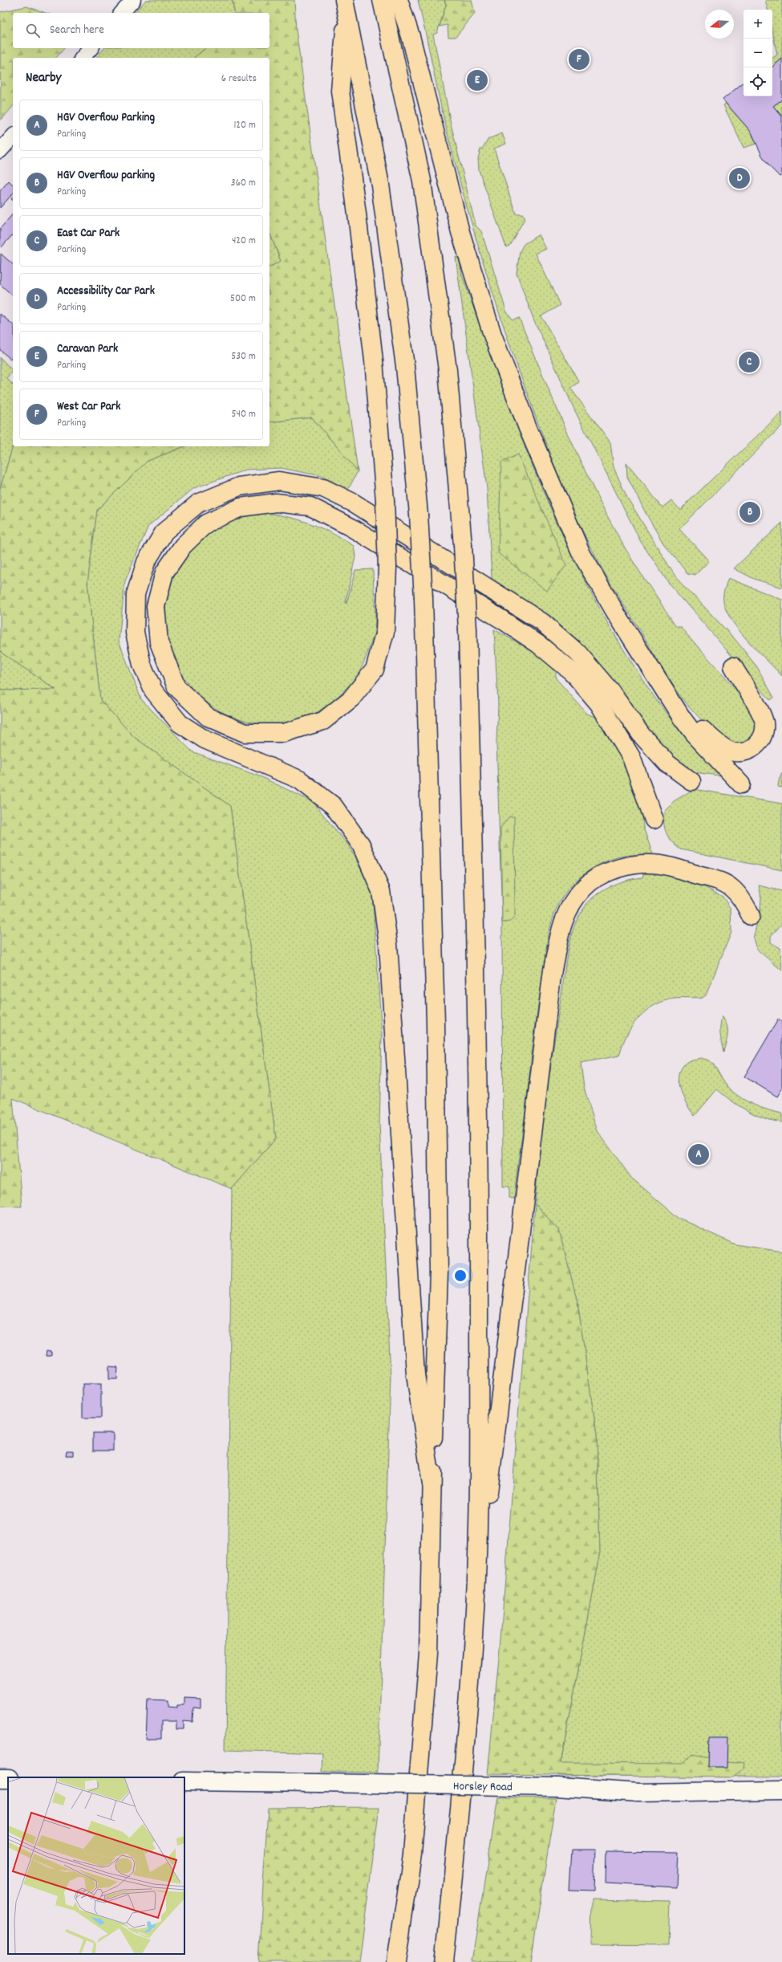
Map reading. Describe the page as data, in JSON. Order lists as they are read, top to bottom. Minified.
{"streets":{"street":["Horsley Road"]},"north":"left","page":{"map_buttons":["+","−"],"search":"Search here","pins":["F","E","D","C","B","A"],"heading":["Nearby","6 results"],"list":[{"mark":"A","name":"HGV Overflow Parking","note":"Parking","value":"120 m"},{"mark":"B","name":"HGV Overflow parking","note":"Parking","value":"360 m"},{"mark":"C","name":"East Car Park","note":"Parking","value":"420 m"},{"mark":"D","name":"Accessibility Car Park","note":"Parking","value":"500 m"},{"mark":"E","name":"Caravan Park","note":"Parking","value":"530 m"},{"mark":"F","name":"West Car Park","note":"Parking","value":"540 m"}]}}
